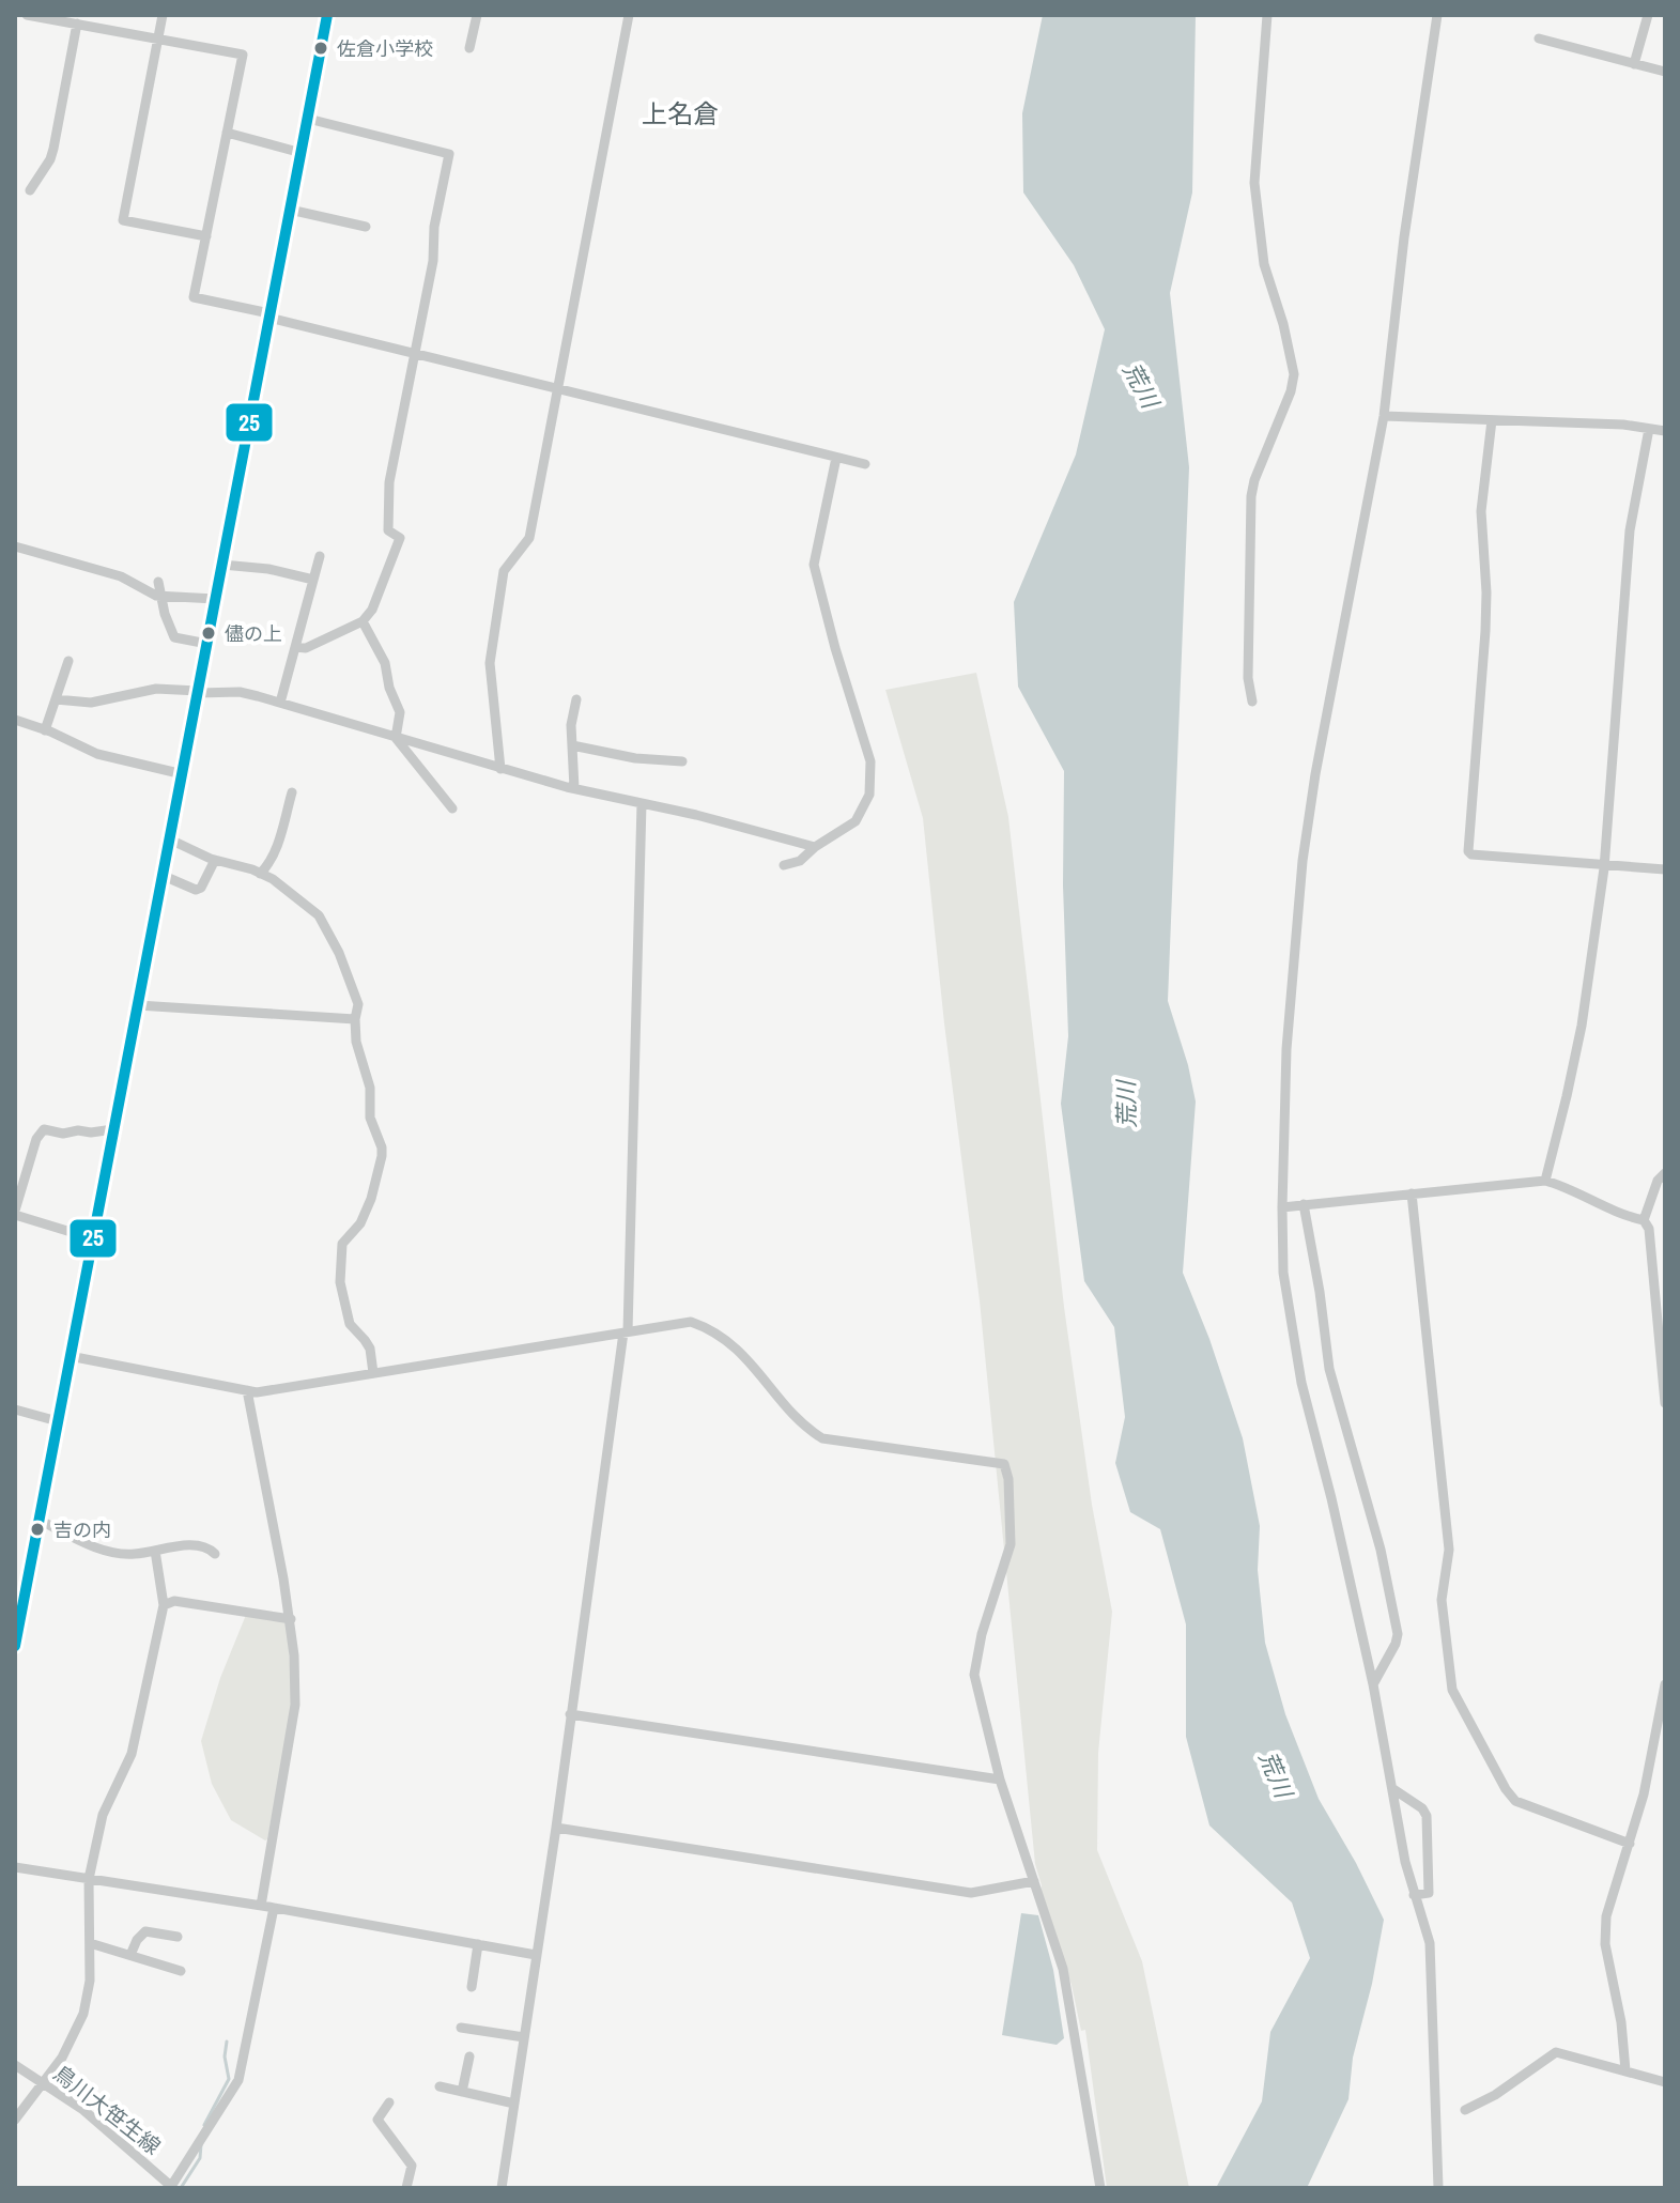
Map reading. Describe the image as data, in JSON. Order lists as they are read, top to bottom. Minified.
{"streets":{"street":["鳥川大笹生線"]},"districts":["上名倉"],"water":["荒川"],"places":["佐倉小学校","儘の上","吉の内"],"lines":["transit line 25"]}
